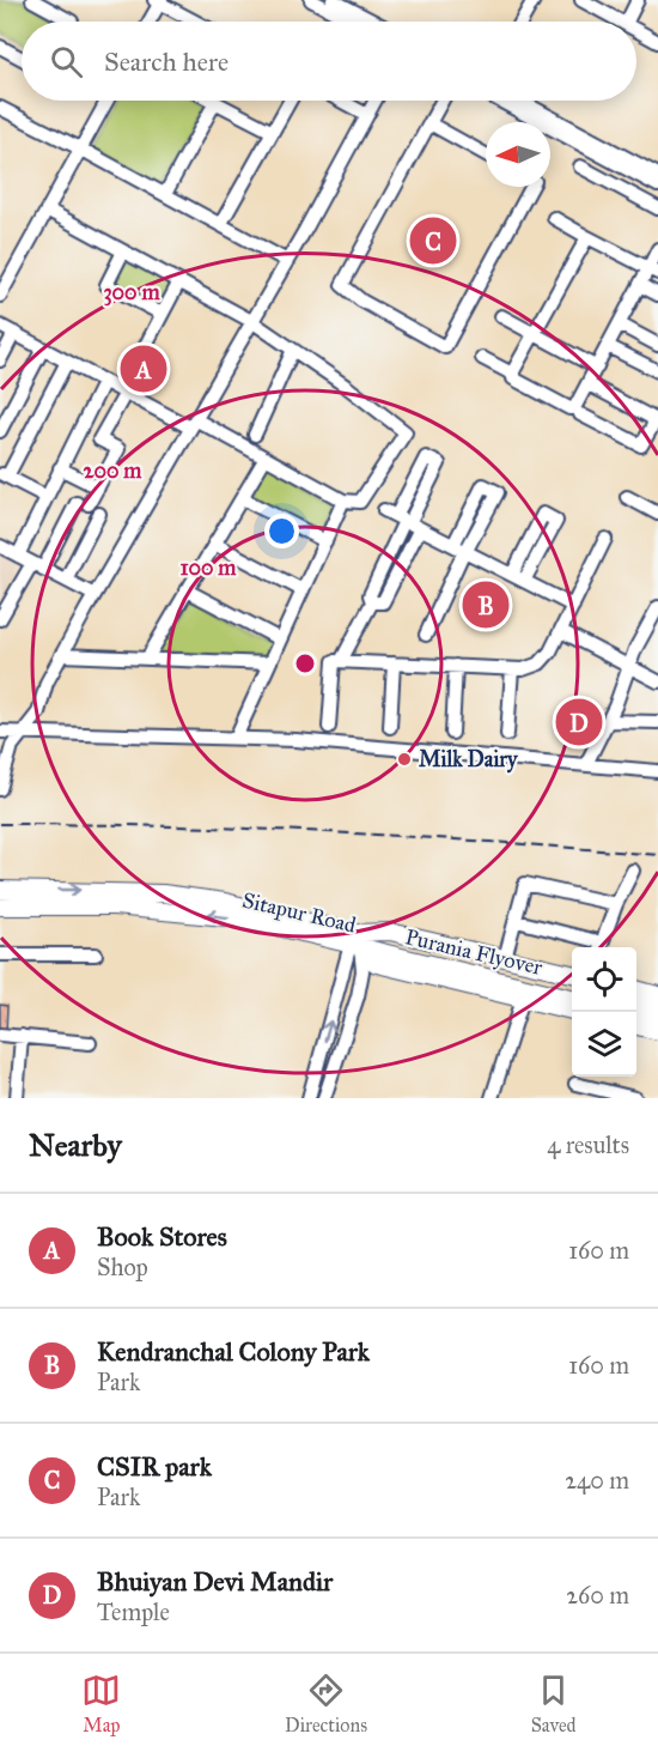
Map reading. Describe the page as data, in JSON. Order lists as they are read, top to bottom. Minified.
{"streets":{"main road":["Sitapur Road","Purania Flyover"]},"crossings":[["Sitapur Road","Purania Flyover"]],"places":["Milk Dairy"],"north":"left","page":{"search":"Search here","pins":["C","A","B","D"],"heading":["Nearby","4 results"],"list":[{"mark":"A","name":"Book Stores","note":"Shop","value":"160 m"},{"mark":"B","name":"Kendranchal Colony Park","note":"Park","value":"160 m"},{"mark":"C","name":"CSIR park","note":"Park","value":"240 m"},{"mark":"D","name":"Bhuiyan Devi Mandir","note":"Temple","value":"260 m"}],"nav":["Map","Directions","Saved"]},"rings":["300 m","200 m","100 m"]}
